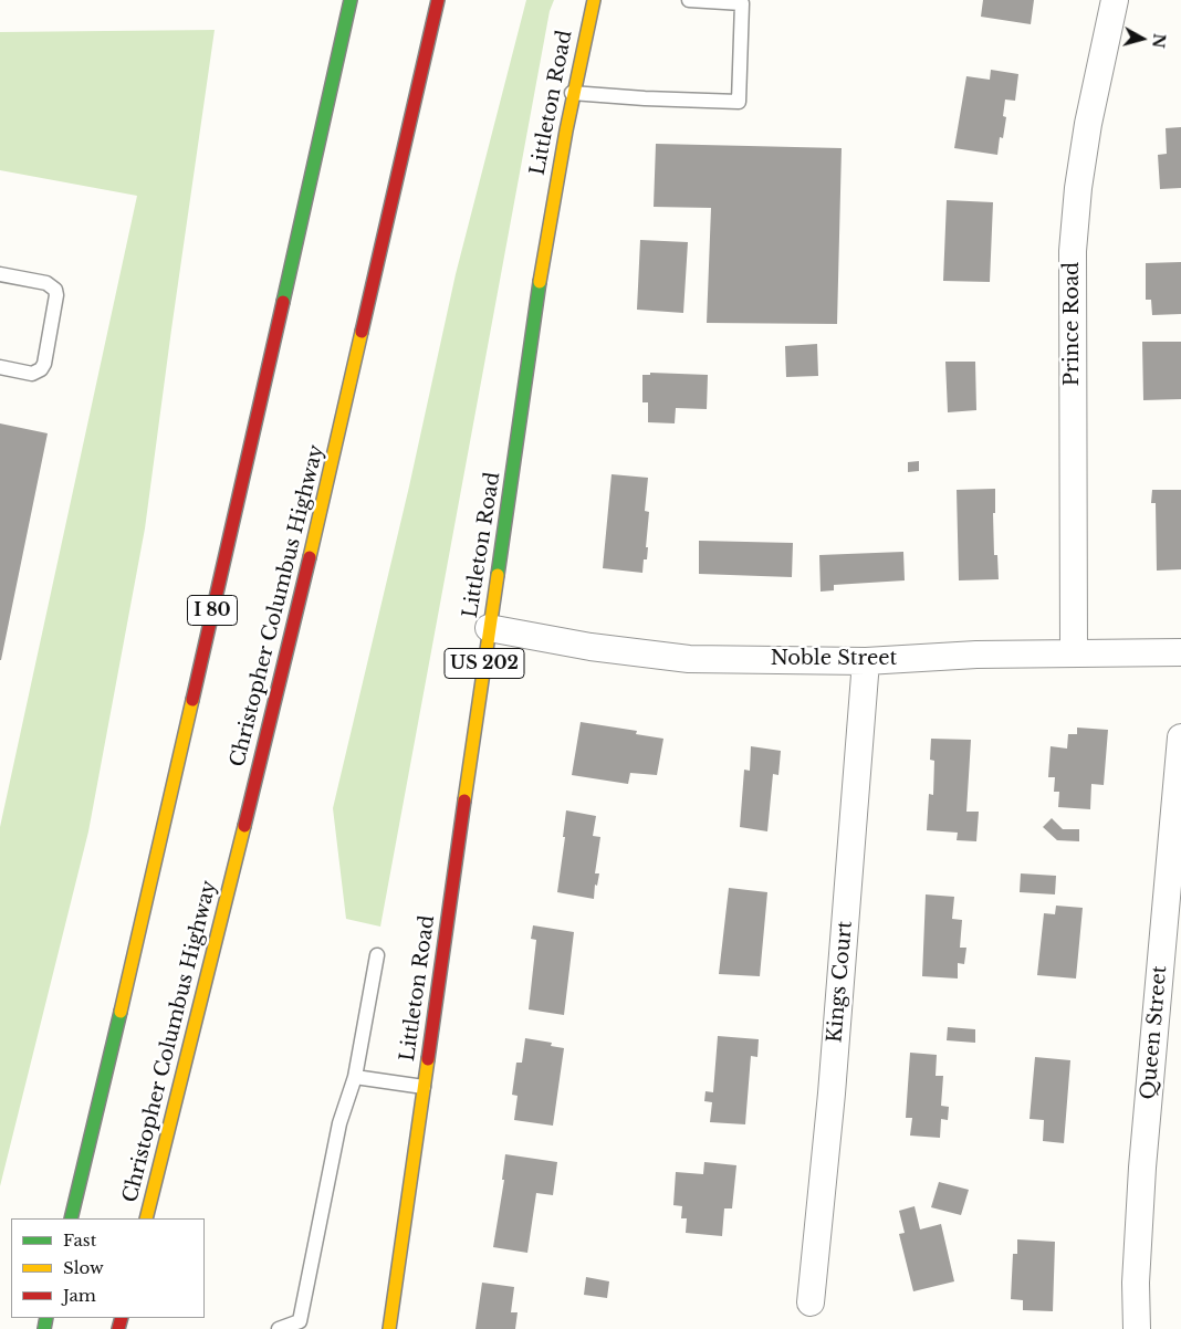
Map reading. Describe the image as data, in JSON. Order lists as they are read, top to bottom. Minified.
{"streets":{"main road":["Littleton Road","Christopher Columbus Highway","I 80","US 202"],"street":["Prince Road","Noble Street","Kings Court","Queen Street"]},"crossings":[["Littleton Road","Noble Street"],["Prince Road","Noble Street"],["Noble Street","Kings Court"]],"legend":["Fast","Slow","Jam"],"north":"right"}
